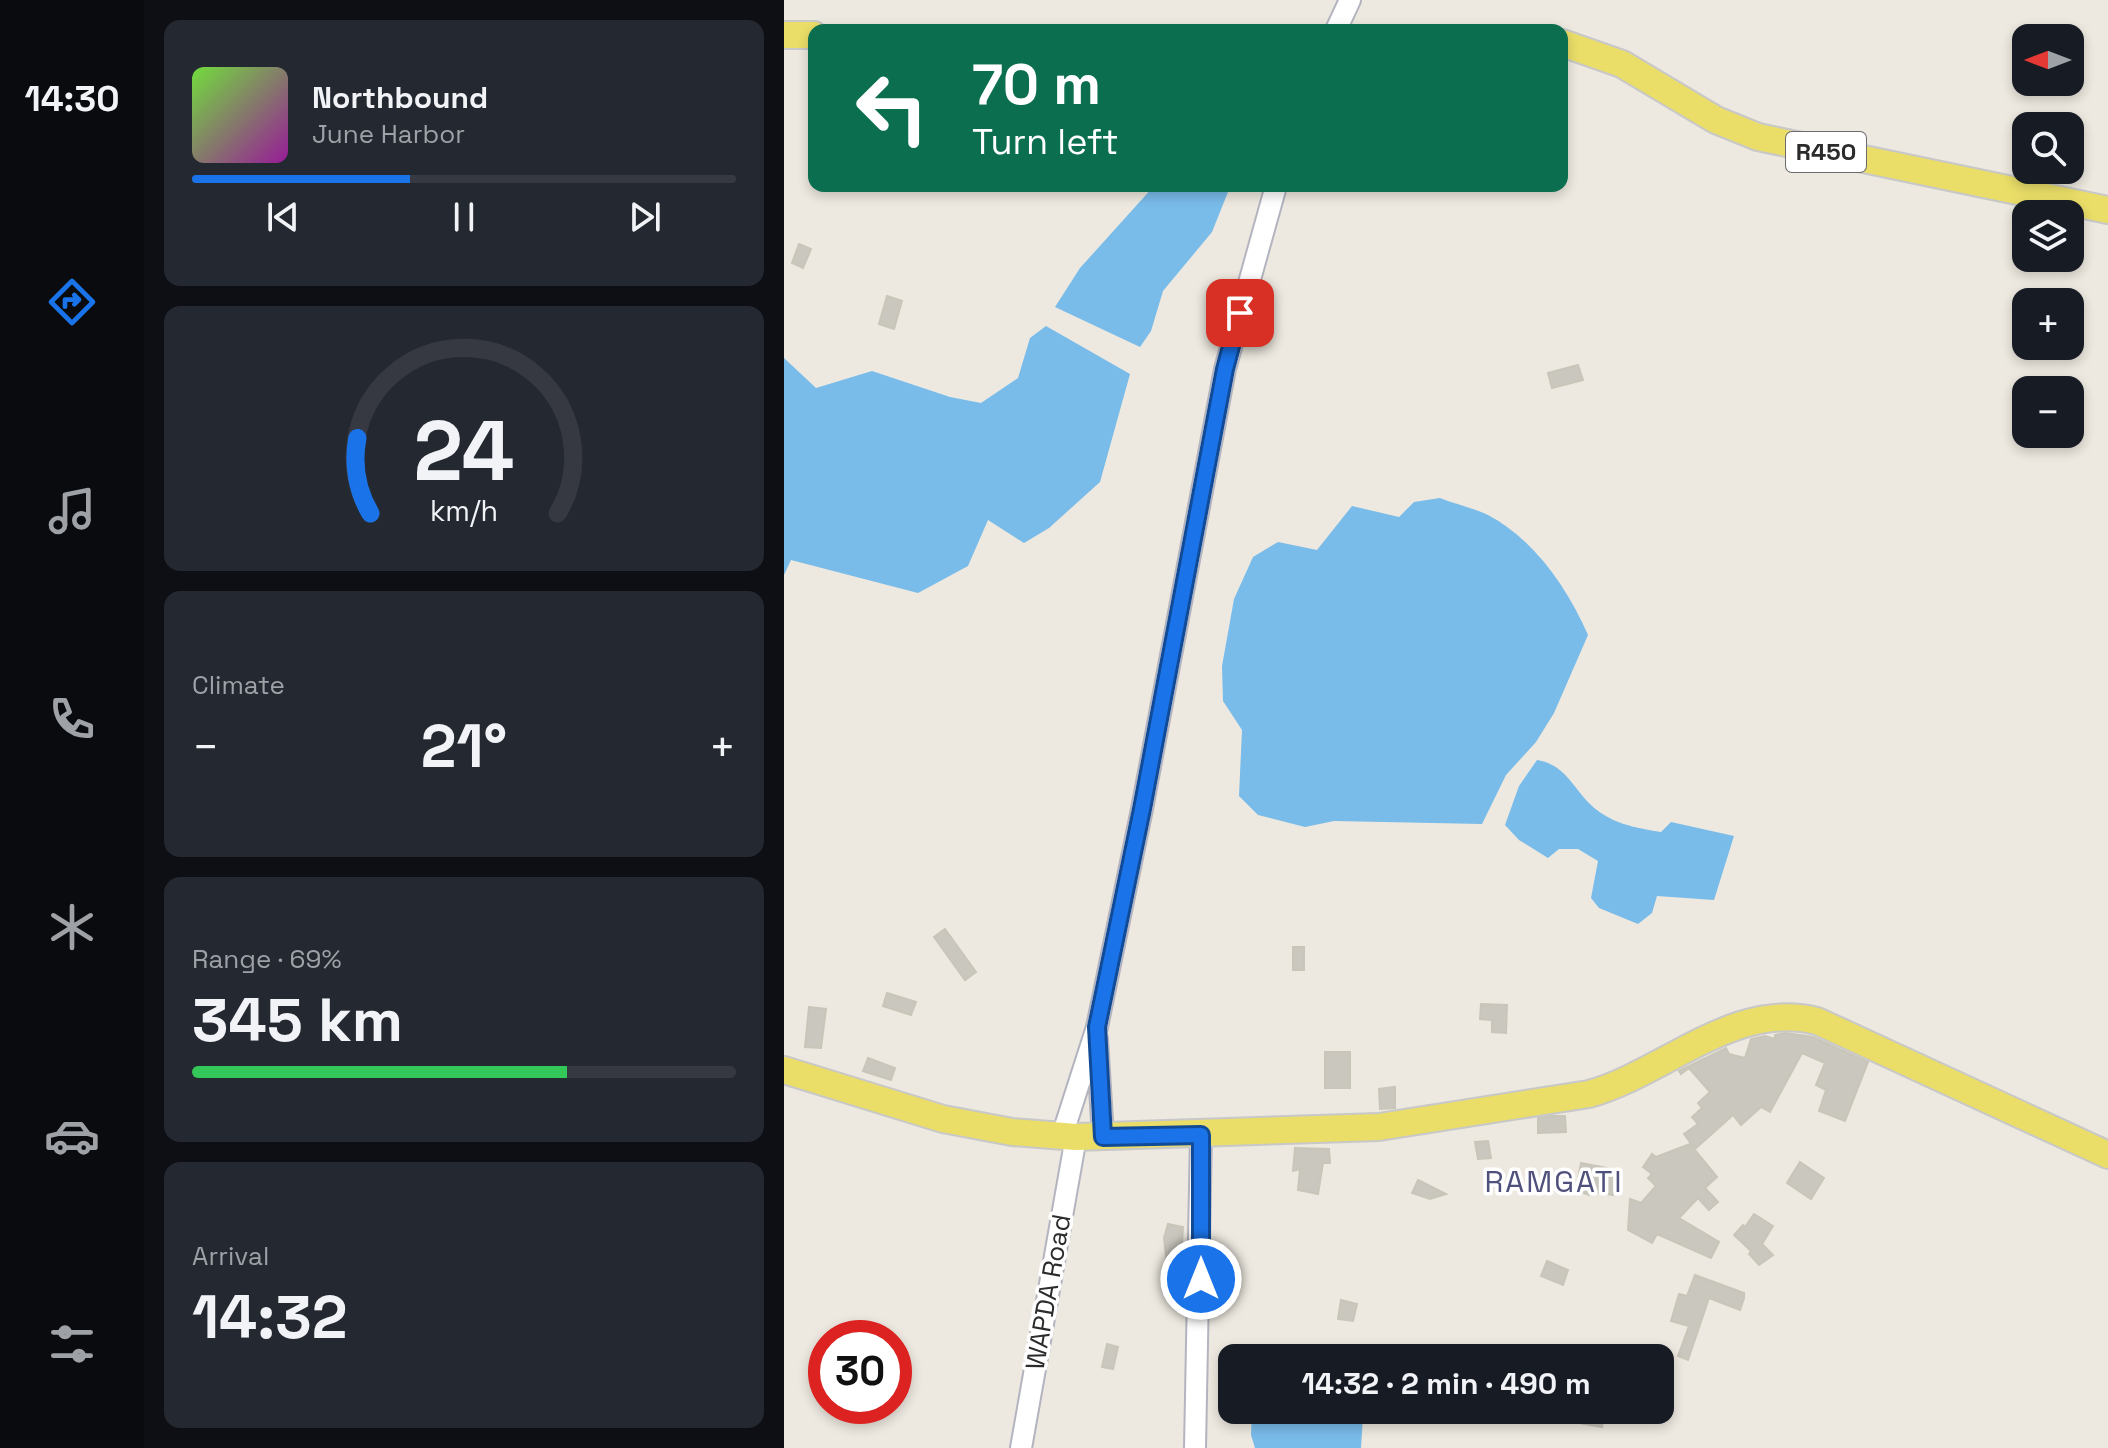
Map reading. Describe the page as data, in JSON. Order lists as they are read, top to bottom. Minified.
{"streets":{"main road":["R450"],"street":["WAPDA Road"]},"districts":["RAMGATI"],"north":"left","page":{"tabs":"14:30","map_buttons":["+","−"],"turn":["70 m","Turn left"],"song":["Northbound","June Harbor"],"tile":["Climate",["Range · 69%","345 km"],["Arrival","14:32"]],"heat":["−","21°","+"],"limit":"30","trip":"14:32 · 2 min · 490 m","gauge":["24","km/h"]}}
